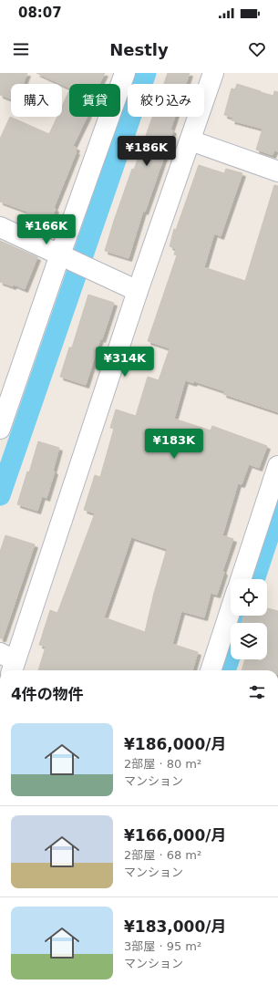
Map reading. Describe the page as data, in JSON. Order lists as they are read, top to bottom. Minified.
{"page":{"status":"08:07","header":"Nestly","chip":["購入","賃貸","絞り込み"],"price":["¥186K","¥166K","¥314K","¥183K"],"heading":"4件の物件","list":[{"name":"¥186,000/月","note":"2部屋 · 80 m² · マンション"},{"name":"¥166,000/月","note":"2部屋 · 68 m² · マンション"},{"name":"¥183,000/月","note":"3部屋 · 95 m² · マンション"}]}}
